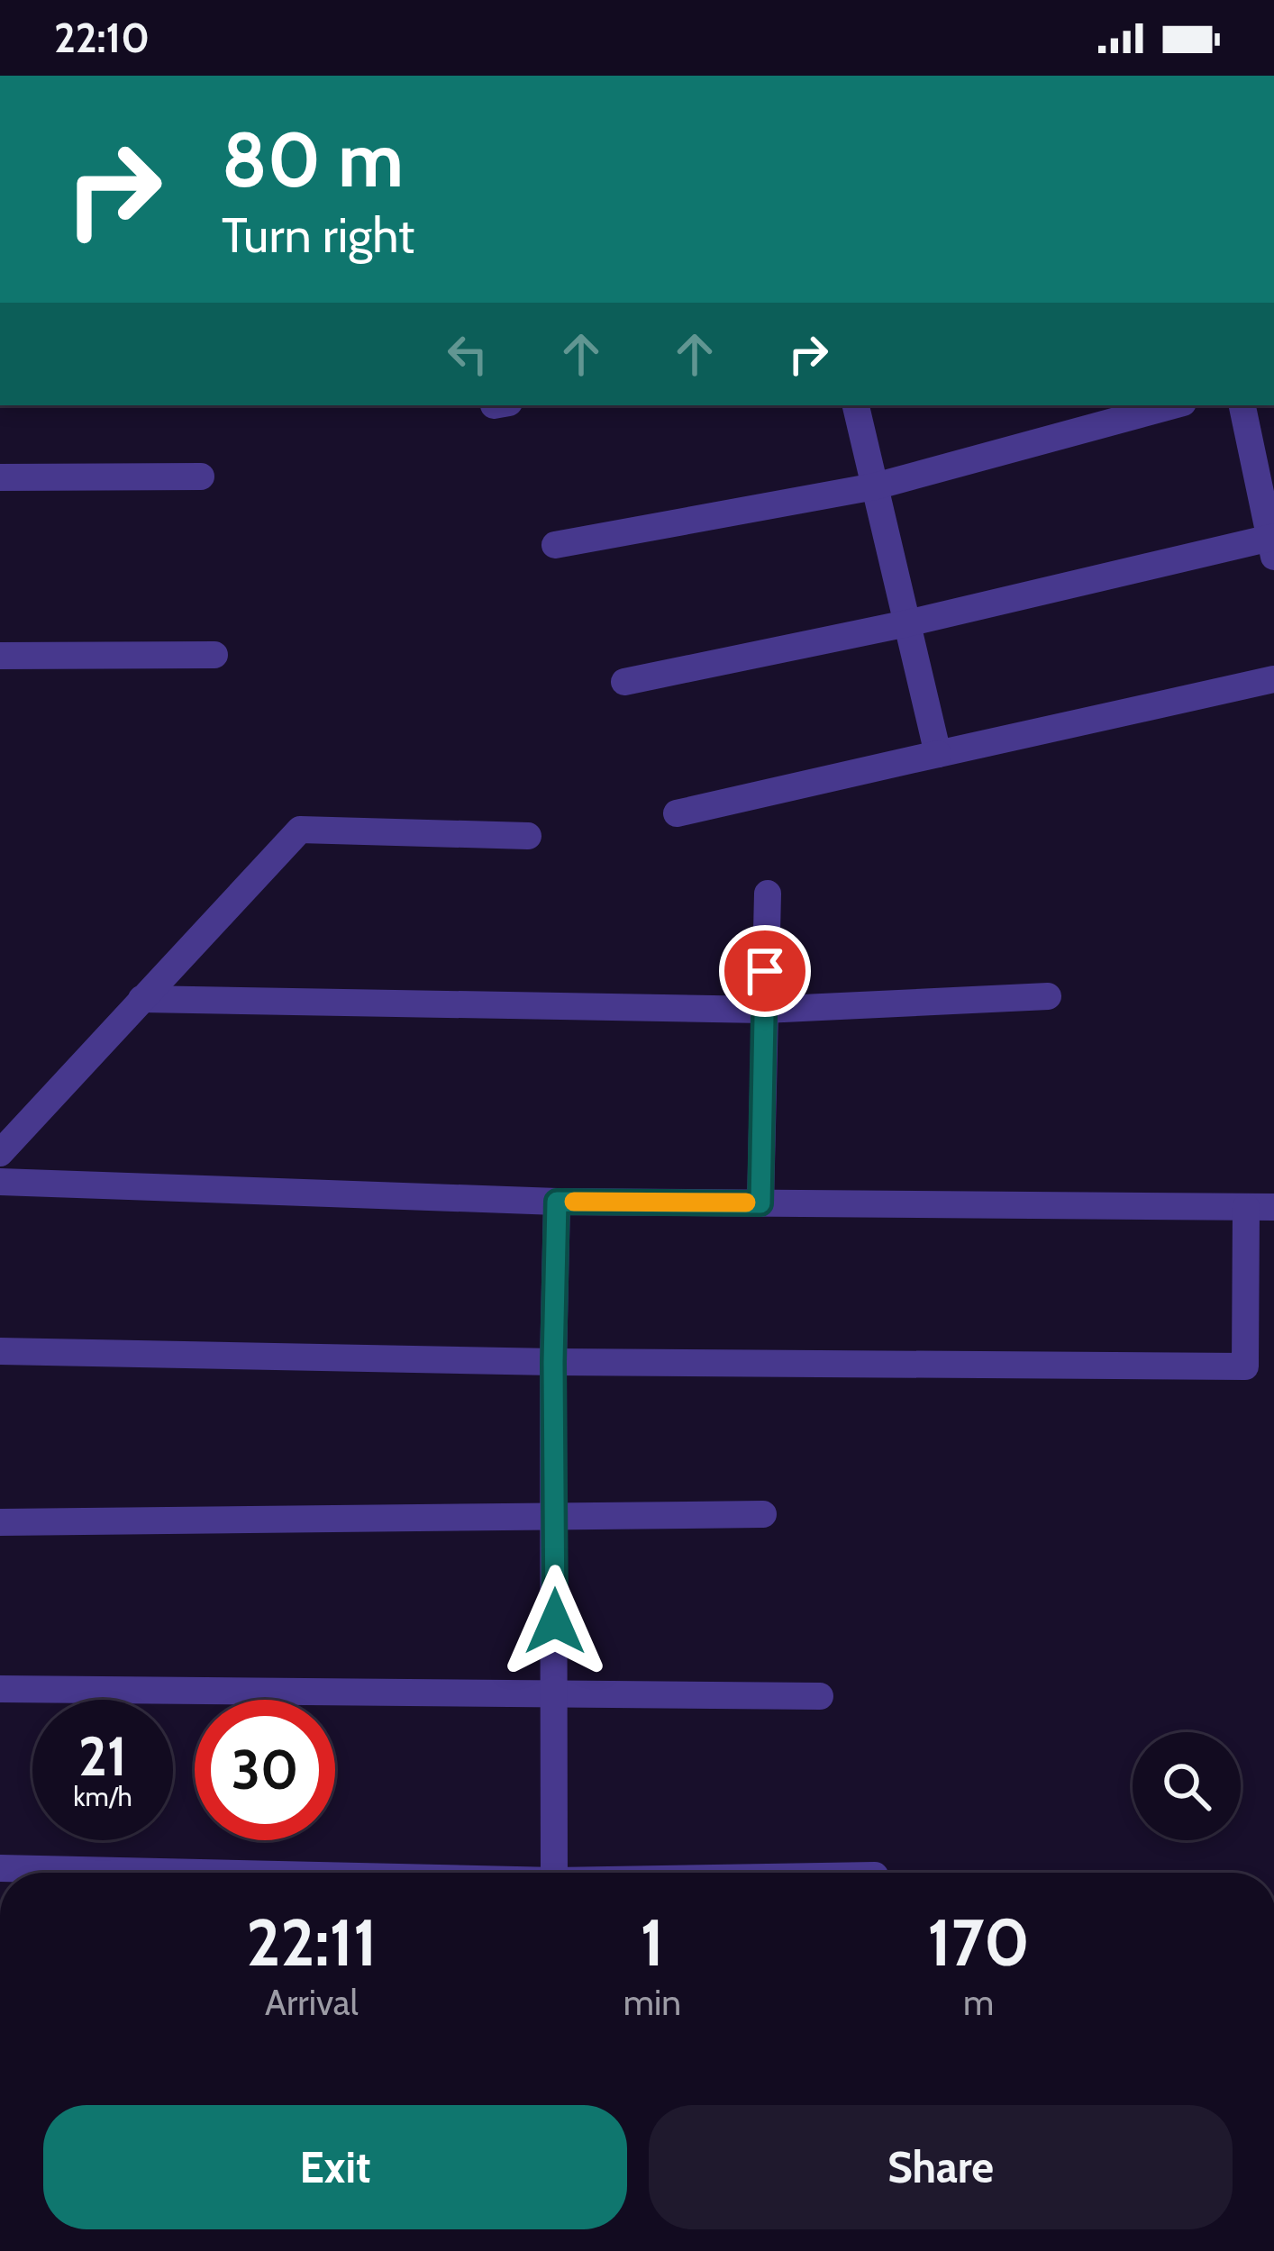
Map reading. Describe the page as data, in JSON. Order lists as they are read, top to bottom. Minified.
{"page":{"status":"22:10","turn":["80 m","Turn right"],"speed":"21 km/h","limit":"30","eta":["22:11","Arrival","1","min","170","m"],"buttons":["Exit","Share"]}}
